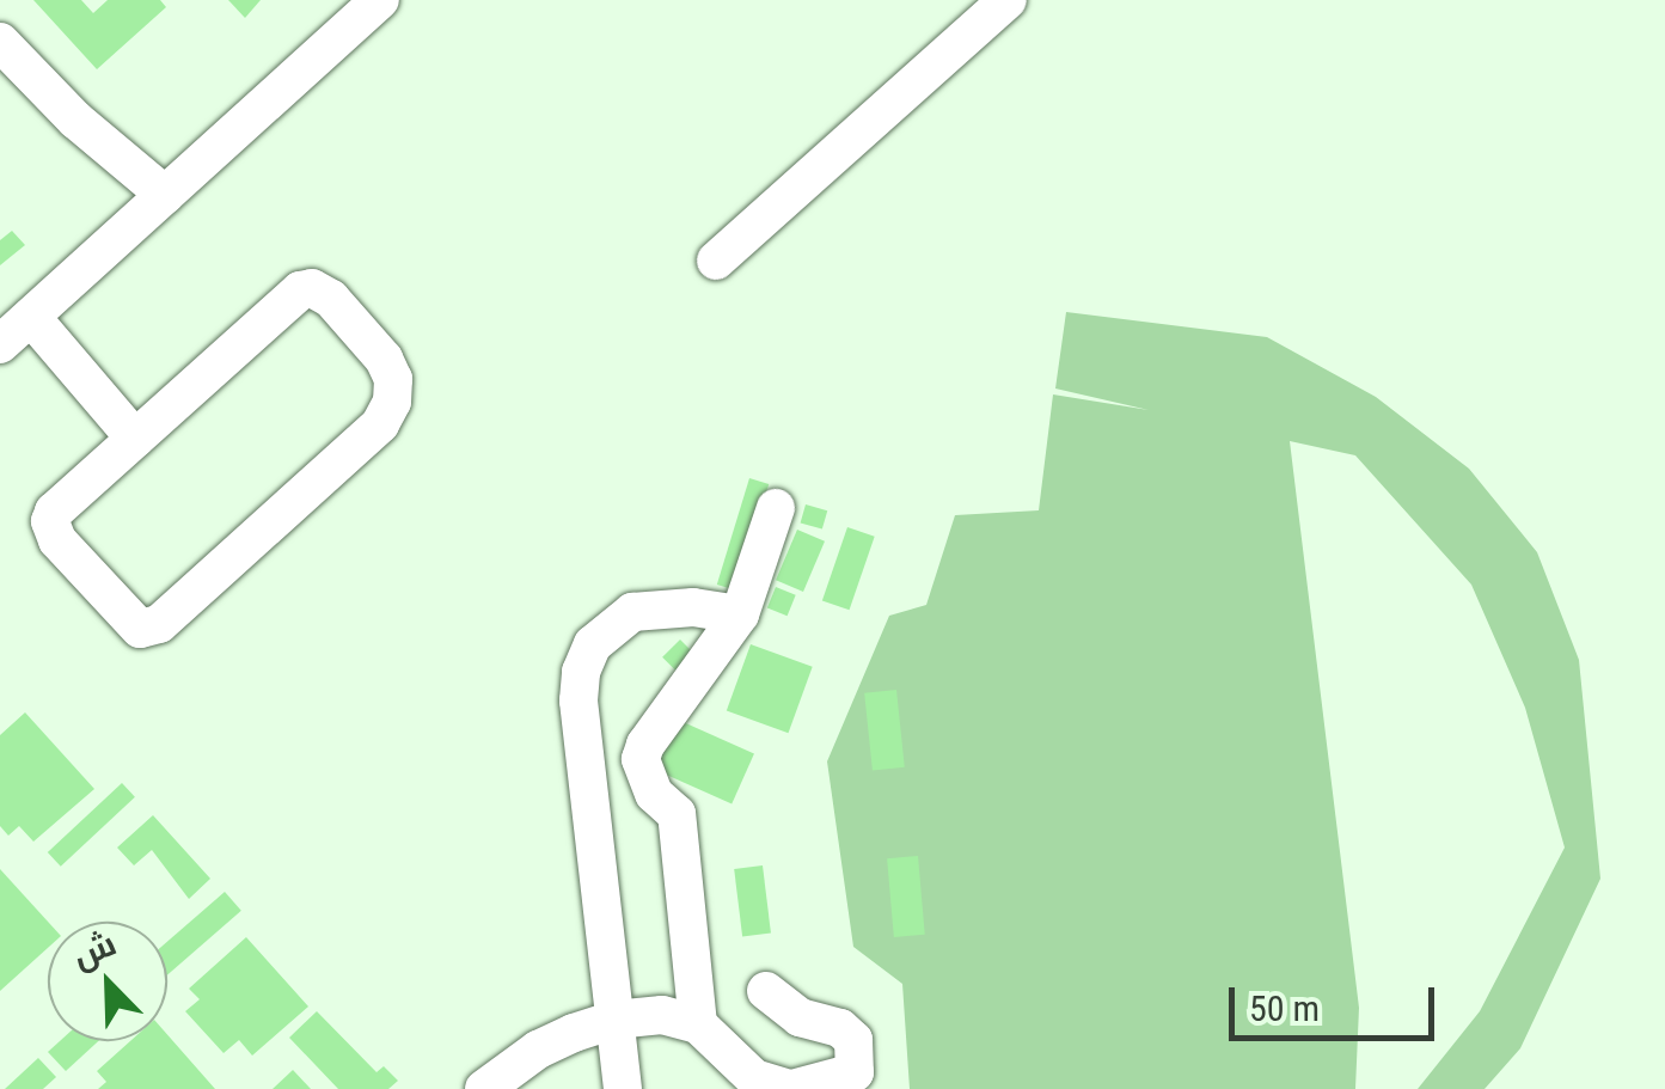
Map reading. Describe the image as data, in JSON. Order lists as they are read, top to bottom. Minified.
{"scale_bar":"50 m","north":"top left"}
